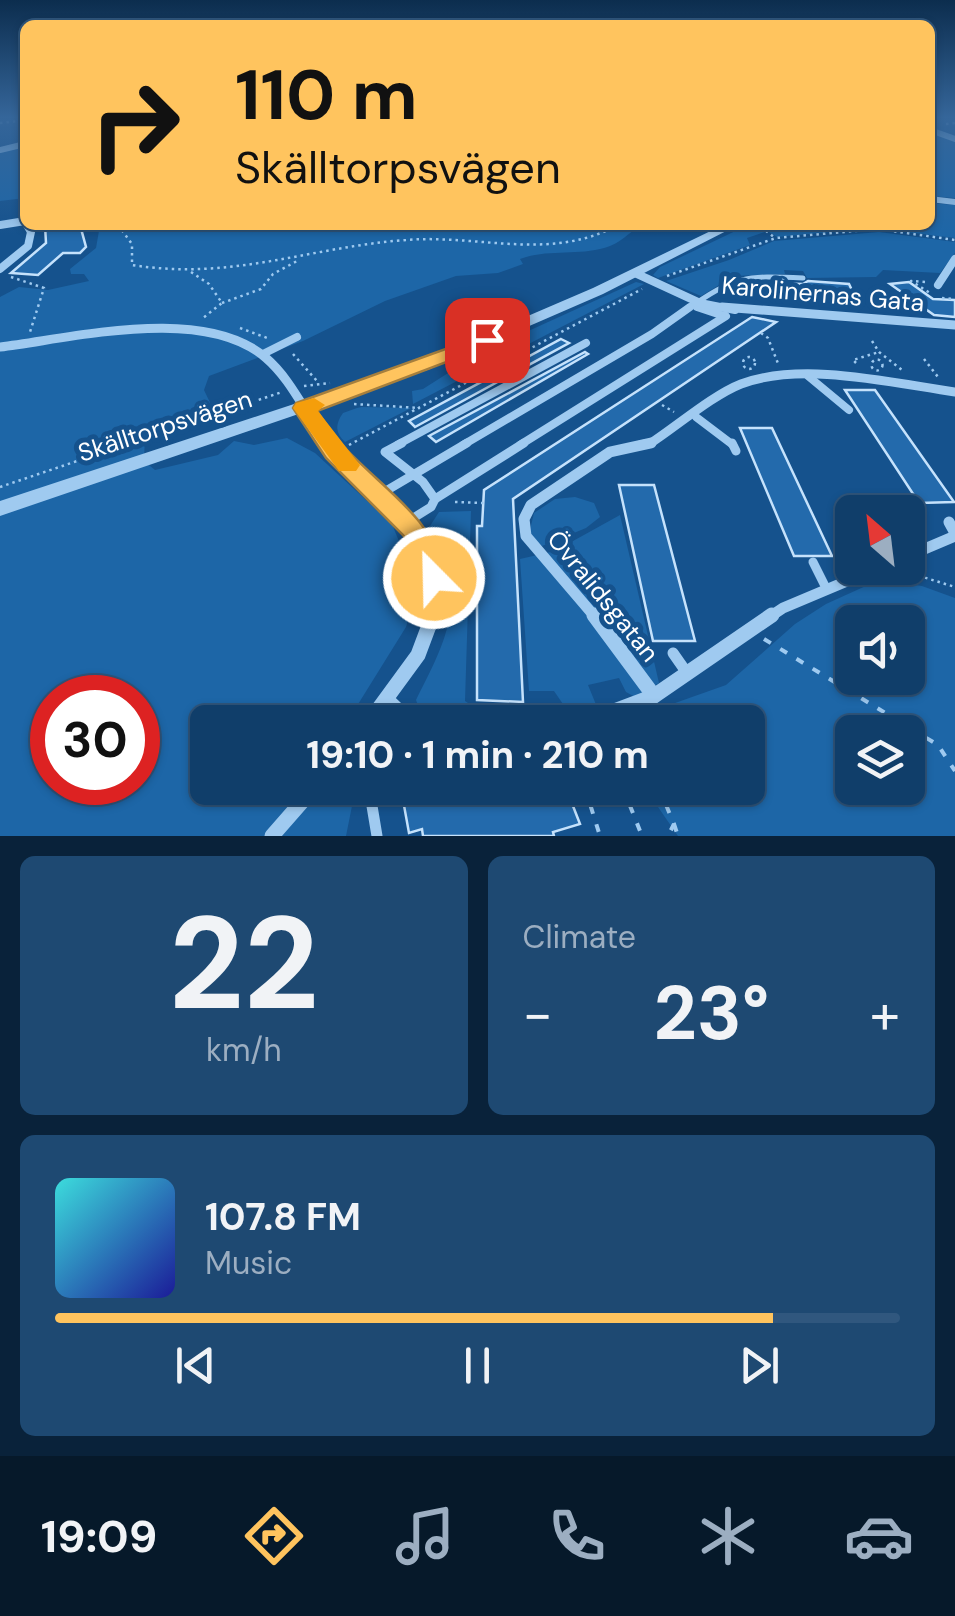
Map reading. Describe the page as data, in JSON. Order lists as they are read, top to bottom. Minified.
{"streets":{"street":["Karolinernas Gata","Skälltorpsvägen","Övralidsgatan"]},"crossings":[["Karolinernas Gata","Skälltorpsvägen"]],"north":"top left","page":{"turn":["110 m","Skälltorpsvägen"],"limit":"30","trip":"19:10 · 1 min · 210 m","tile":[["22","km/h"],"Climate"],"heat":["−","23°","+"],"song":["107.8 FM","Music"],"tabs":"19:09"}}
